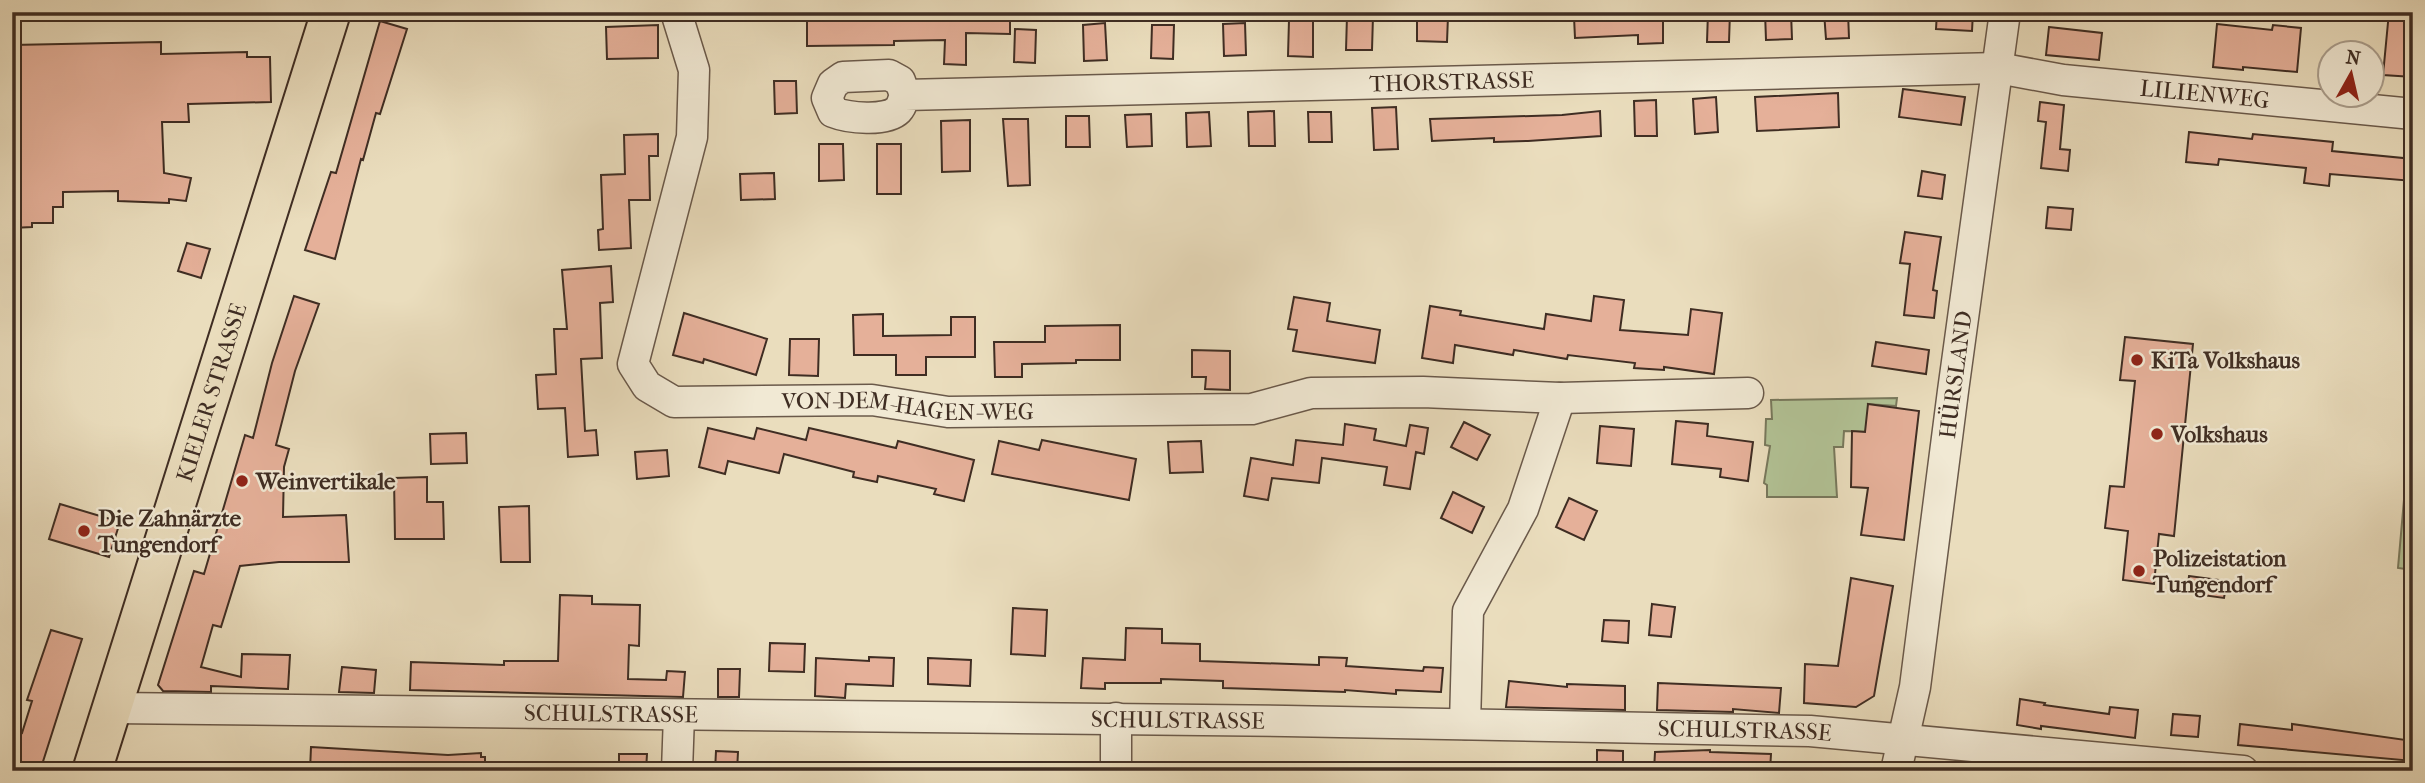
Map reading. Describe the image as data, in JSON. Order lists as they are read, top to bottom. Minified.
{"streets":{"main road":["KIELER STRASSE"],"street":["THORSTRASSE","LILIENWEG","HÜRSLAND","VON-DEM-HAGEN-WEG","SCHULSTRASSE"]},"crossings":[["THORSTRASSE","LILIENWEG"],["THORSTRASSE","HÜRSLAND"],["LILIENWEG","HÜRSLAND"],["HÜRSLAND","SCHULSTRASSE"],["KIELER STRASSE","SCHULSTRASSE"]],"places":["KiTa Volkshaus","Volkshaus","Weinvertikale","Die Zahnärzte Tungendorf","Polizeistation Tungendorf"],"north":"top"}
